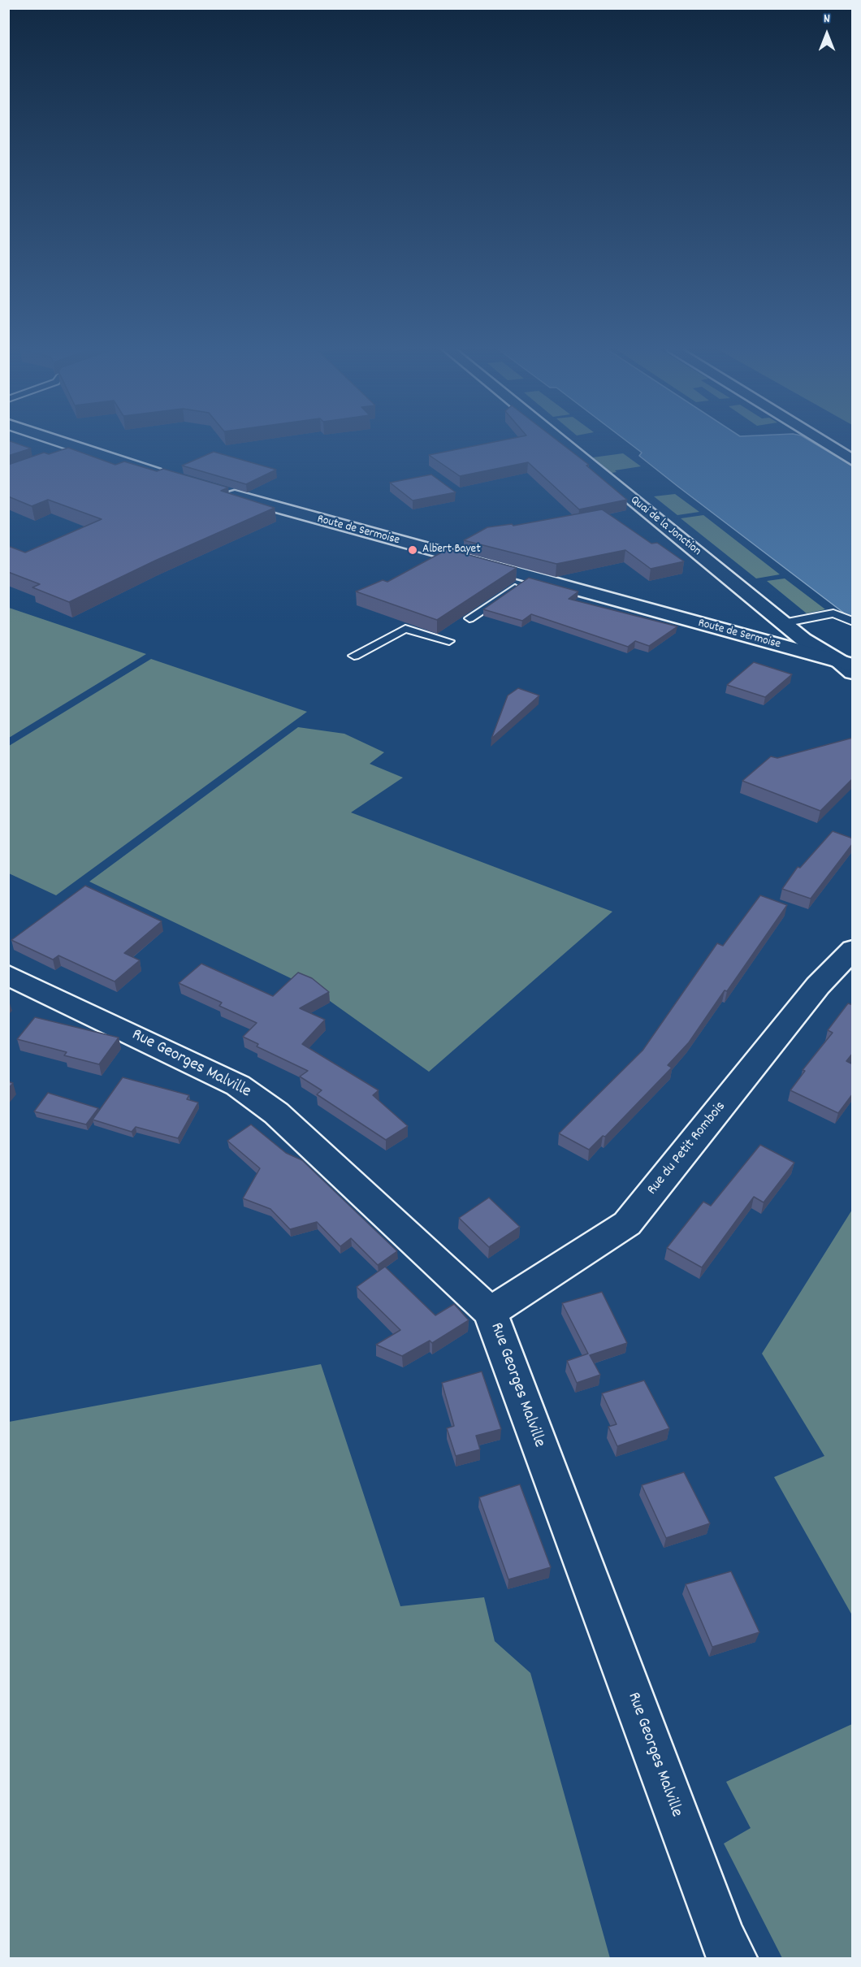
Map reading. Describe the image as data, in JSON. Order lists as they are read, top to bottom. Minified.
{"streets":{"street":["Quai de la Jonction","Route de Sermoise","Rue Georges Malville","Rue du Petit Rombois"]},"crossings":[["Quai de la Jonction","Route de Sermoise"],["Rue Georges Malville","Rue du Petit Rombois"]],"places":["Albert Bayet"],"north":"top"}
